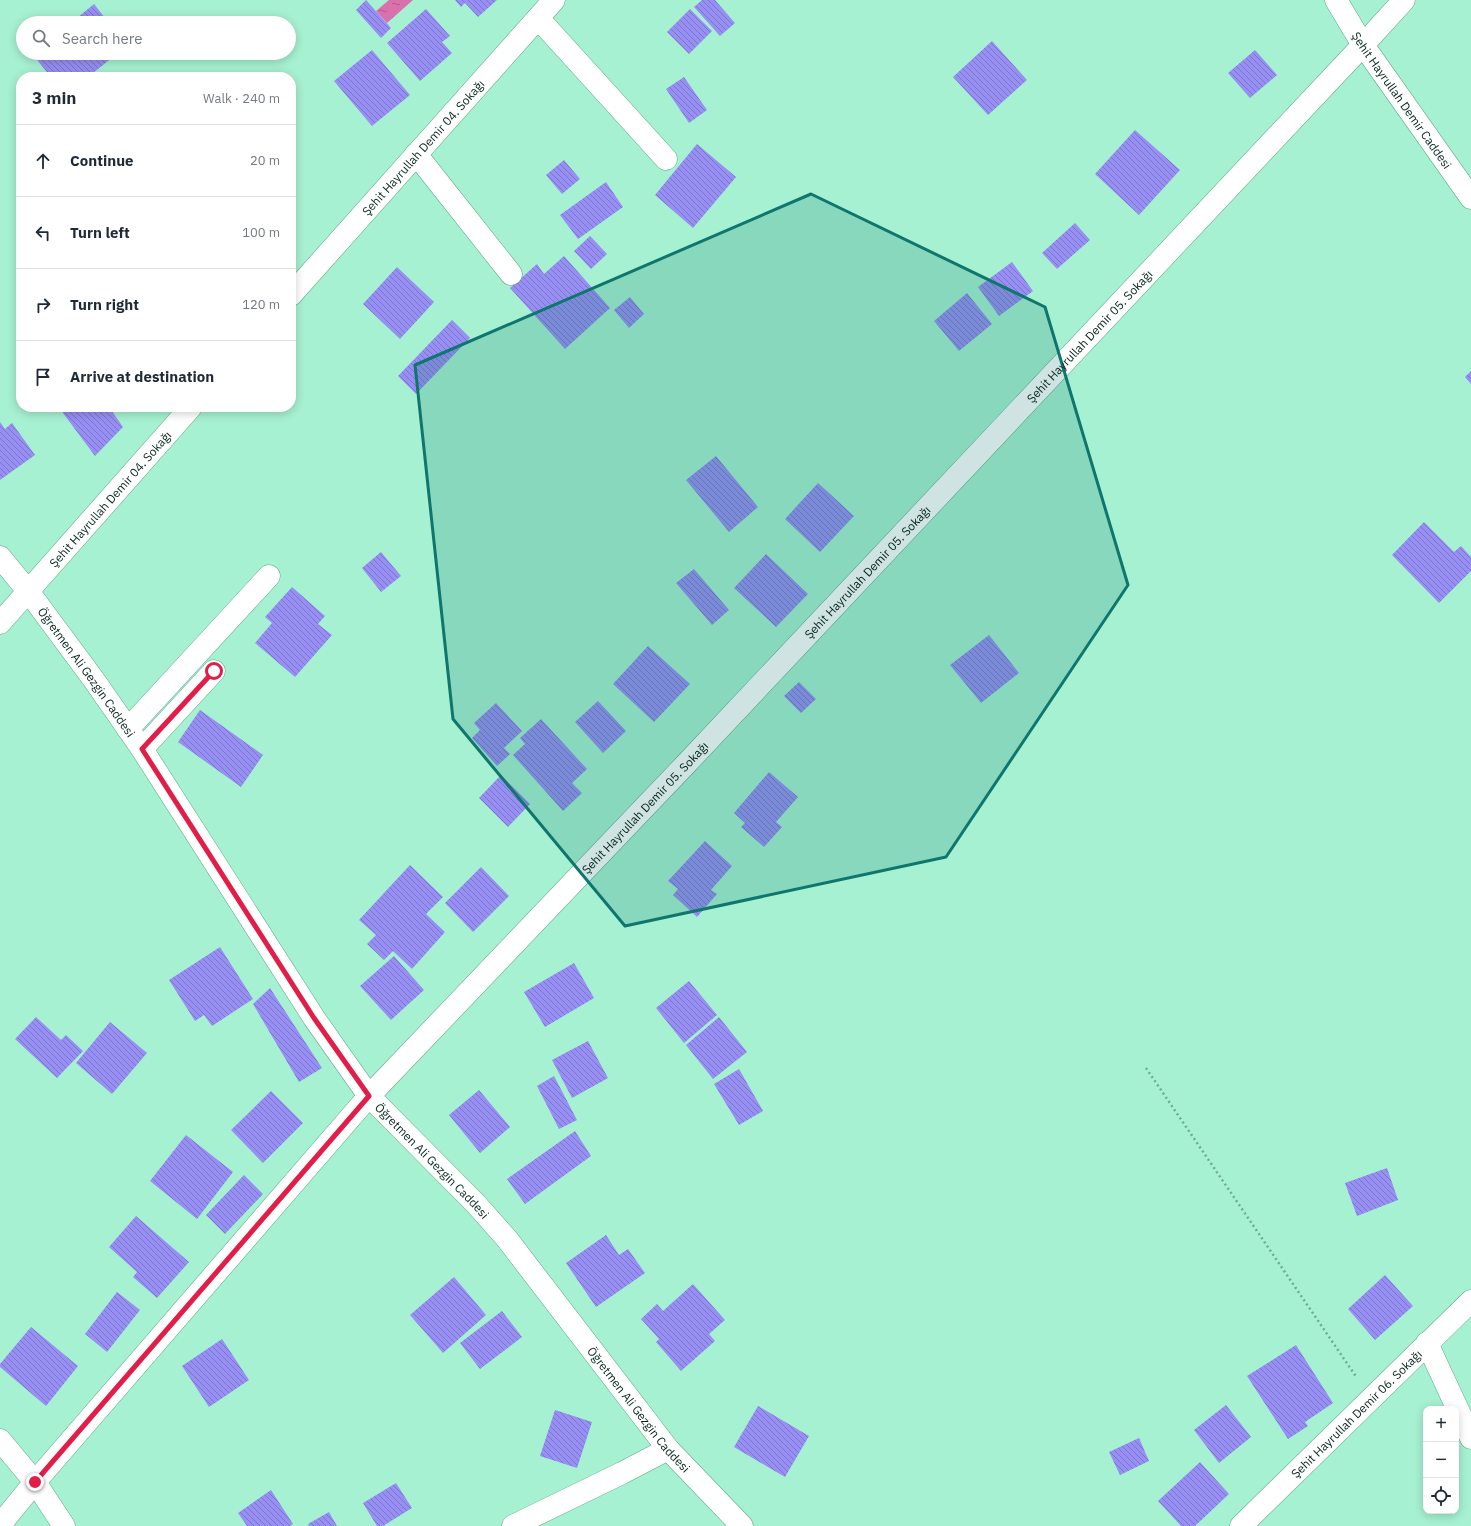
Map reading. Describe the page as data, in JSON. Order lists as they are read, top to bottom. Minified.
{"streets":{"street":["Şehit Hayrullah Demir Caddesi","Şehit Hayrullah Demir 04. Sokağı","Şehit Hayrullah Demir 05. Sokağı","Öğretmen Ali Gezgin Caddesi","Şehit Hayrullah Demir 06. Sokağı"]},"crossings":[["Şehit Hayrullah Demir Caddesi","Şehit Hayrullah Demir 05. Sokağı"],["Şehit Hayrullah Demir 04. Sokağı","Öğretmen Ali Gezgin Caddesi"],["Şehit Hayrullah Demir 05. Sokağı","Öğretmen Ali Gezgin Caddesi"]],"page":{"search":"Search here","heading":["3 min","Walk · 240 m"],"list":[["Continue","20 m"],["Turn left","100 m"],["Turn right","120 m"],"Arrive at destination"],"map_buttons":["+","−"]}}
